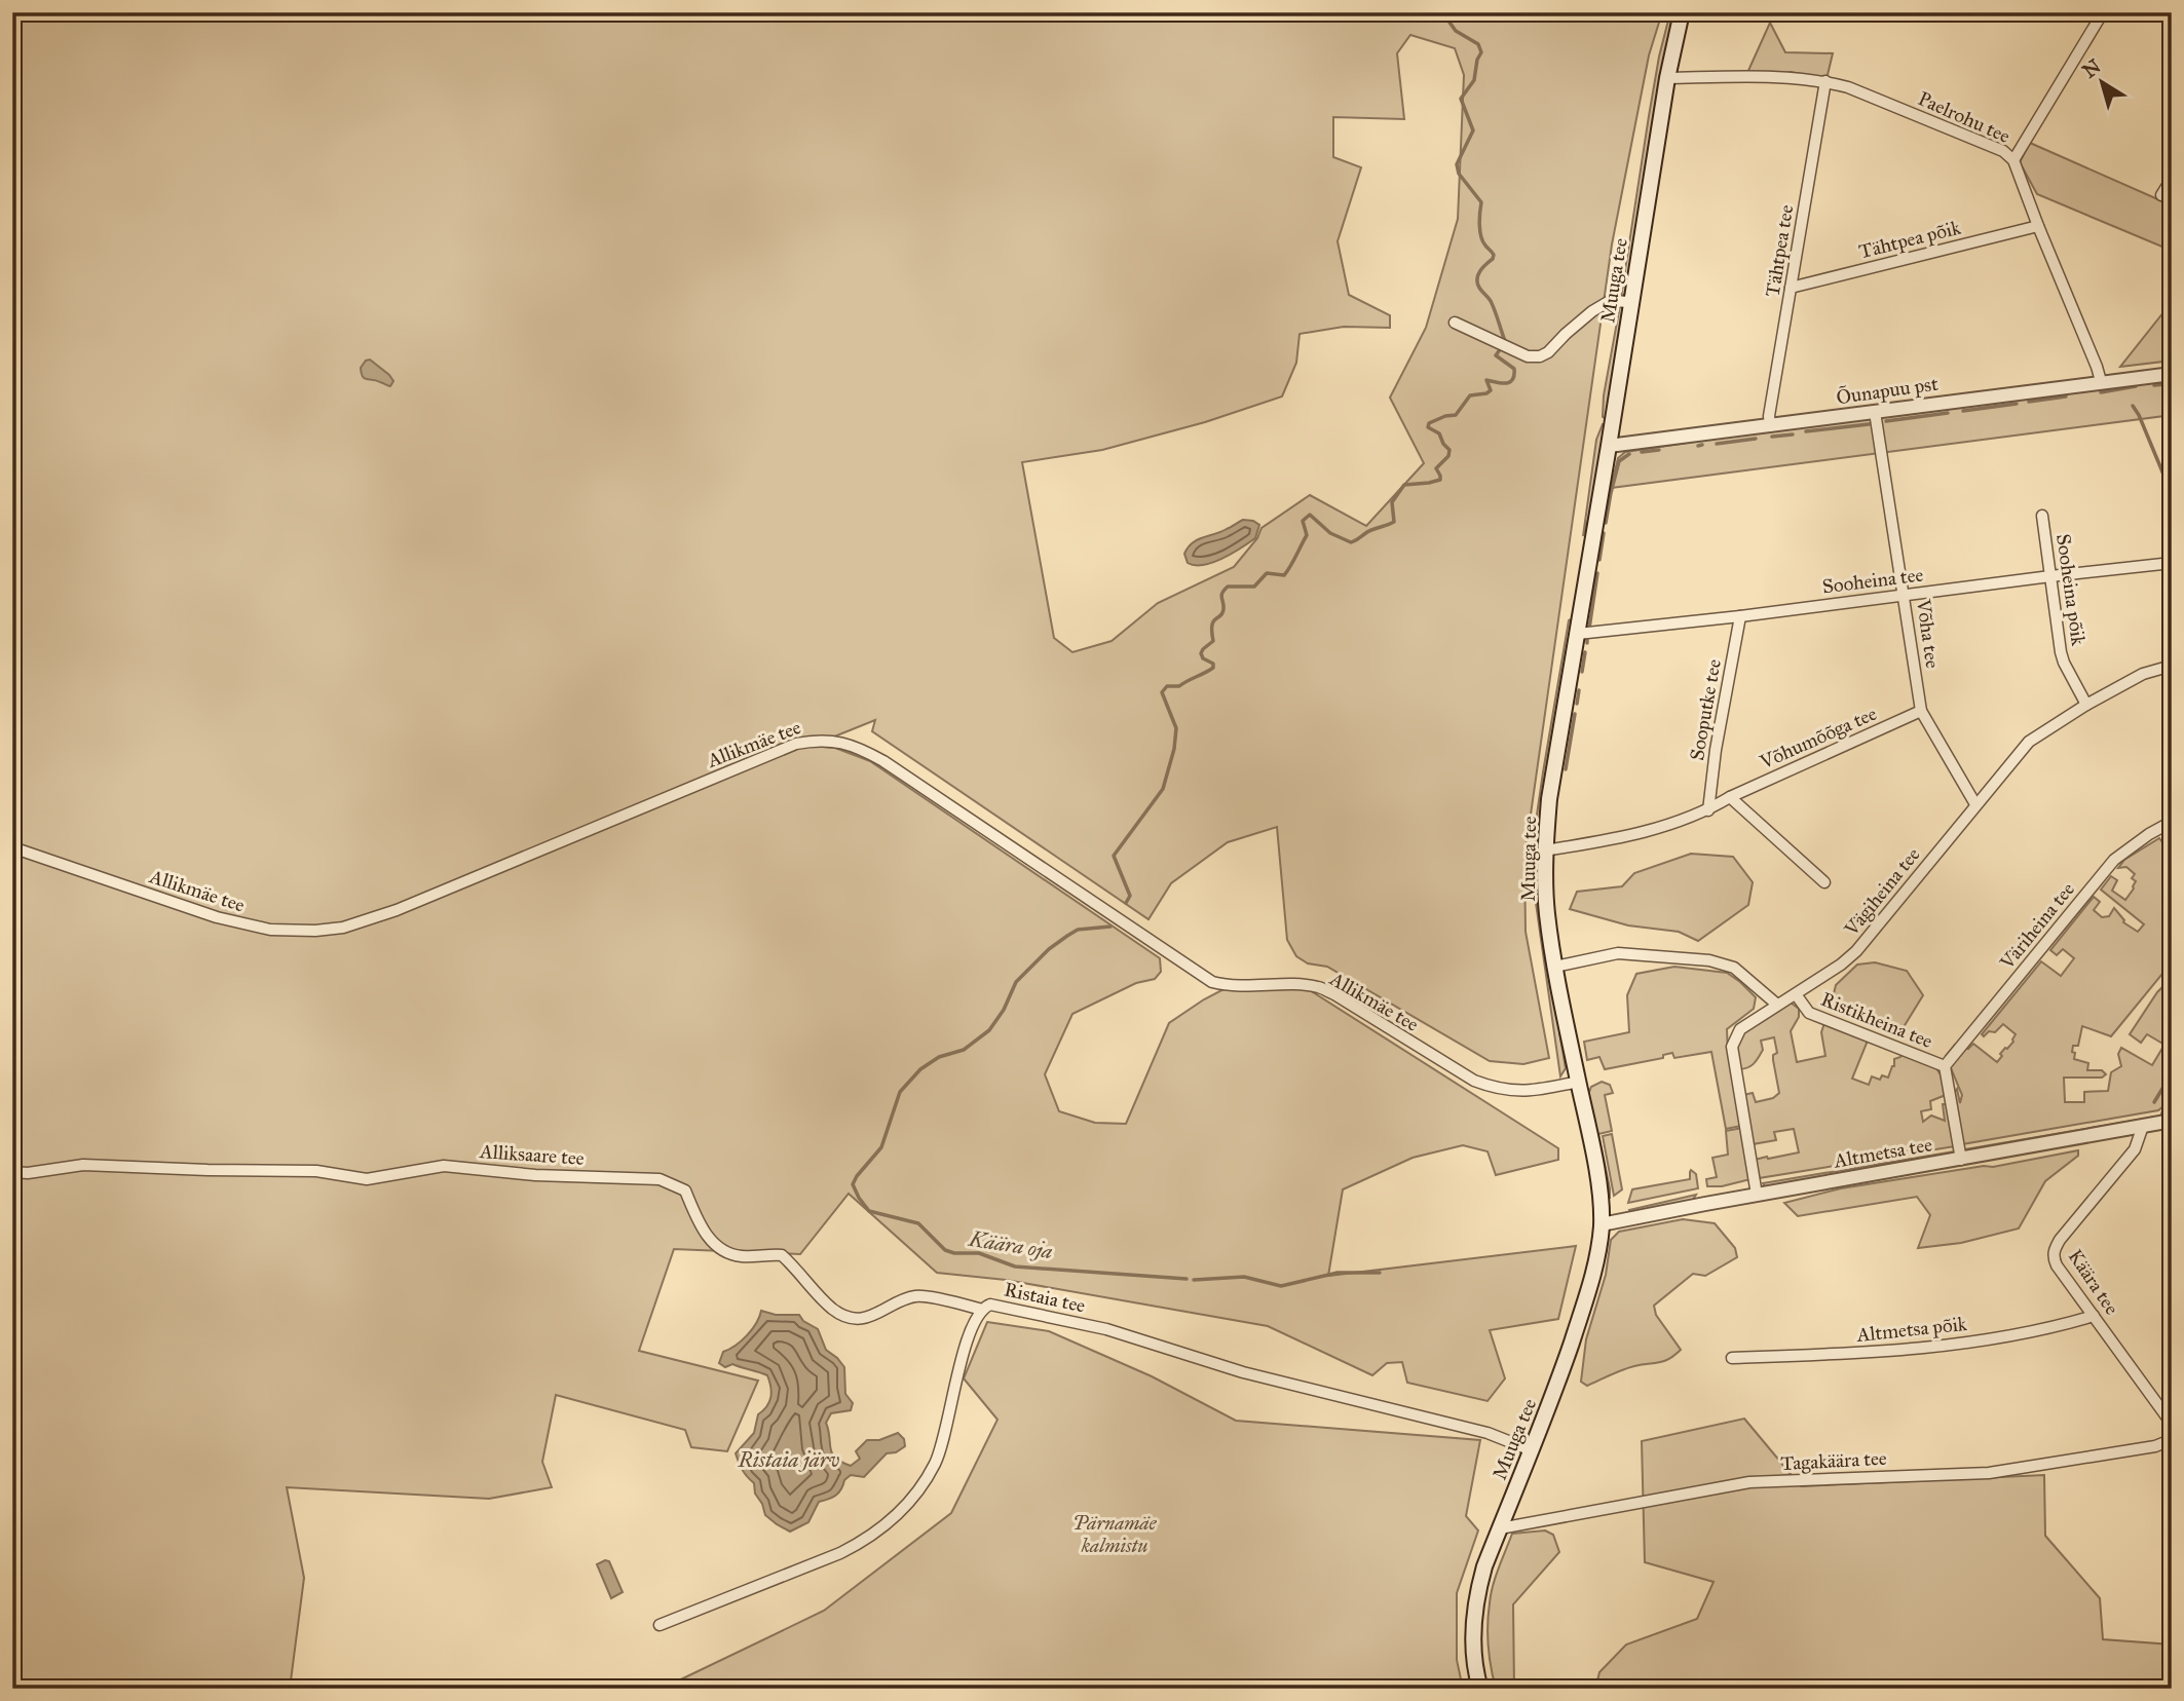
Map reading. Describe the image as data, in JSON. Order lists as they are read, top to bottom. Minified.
{"streets":{"main road":["Muuga tee"],"street":["Paelrohu tee","Tähtpea põik","Tähtpea tee","Õunapuu pst","Sooheina tee","Sooheina põik","Võha tee","Sooputke tee","Võhumõõga tee","Allikmäe tee","Vägiheina tee","Väriheina tee","Ristikheina tee","Altmetsa tee","Alliksaare tee","Käära tee","Ristaia tee","Altmetsa põik","Tagakäära tee"]},"crossings":[["Paelrohu tee","Tähtpea põik"],["Paelrohu tee","Tähtpea tee"],["Paelrohu tee","Muuga tee"],["Paelrohu tee","Õunapuu pst"],["Tähtpea põik","Tähtpea tee"],["Tähtpea tee","Õunapuu pst"],["Muuga tee","Õunapuu pst"],["Muuga tee","Sooheina tee"],["Muuga tee","Võhumõõga tee"],["Muuga tee","Allikmäe tee"],["Muuga tee","Altmetsa tee"],["Muuga tee","Ristaia tee"],["Muuga tee","Tagakäära tee"],["Õunapuu pst","Võha tee"],["Sooheina tee","Sooheina põik"],["Sooheina tee","Võha tee"],["Sooheina tee","Sooputke tee"],["Sooheina põik","Vägiheina tee"],["Võha tee","Võhumõõga tee"],["Võha tee","Vägiheina tee"],["Sooputke tee","Võhumõõga tee"],["Vägiheina tee","Ristikheina tee"],["Vägiheina tee","Altmetsa tee"],["Väriheina tee","Ristikheina tee"],["Ristikheina tee","Altmetsa tee"],["Altmetsa tee","Käära tee"],["Alliksaare tee","Ristaia tee"],["Käära tee","Altmetsa põik"]],"water":["Käära oja","Ristaia järv"],"parks":["Pärnamäe kalmistu"],"north":"top left"}
